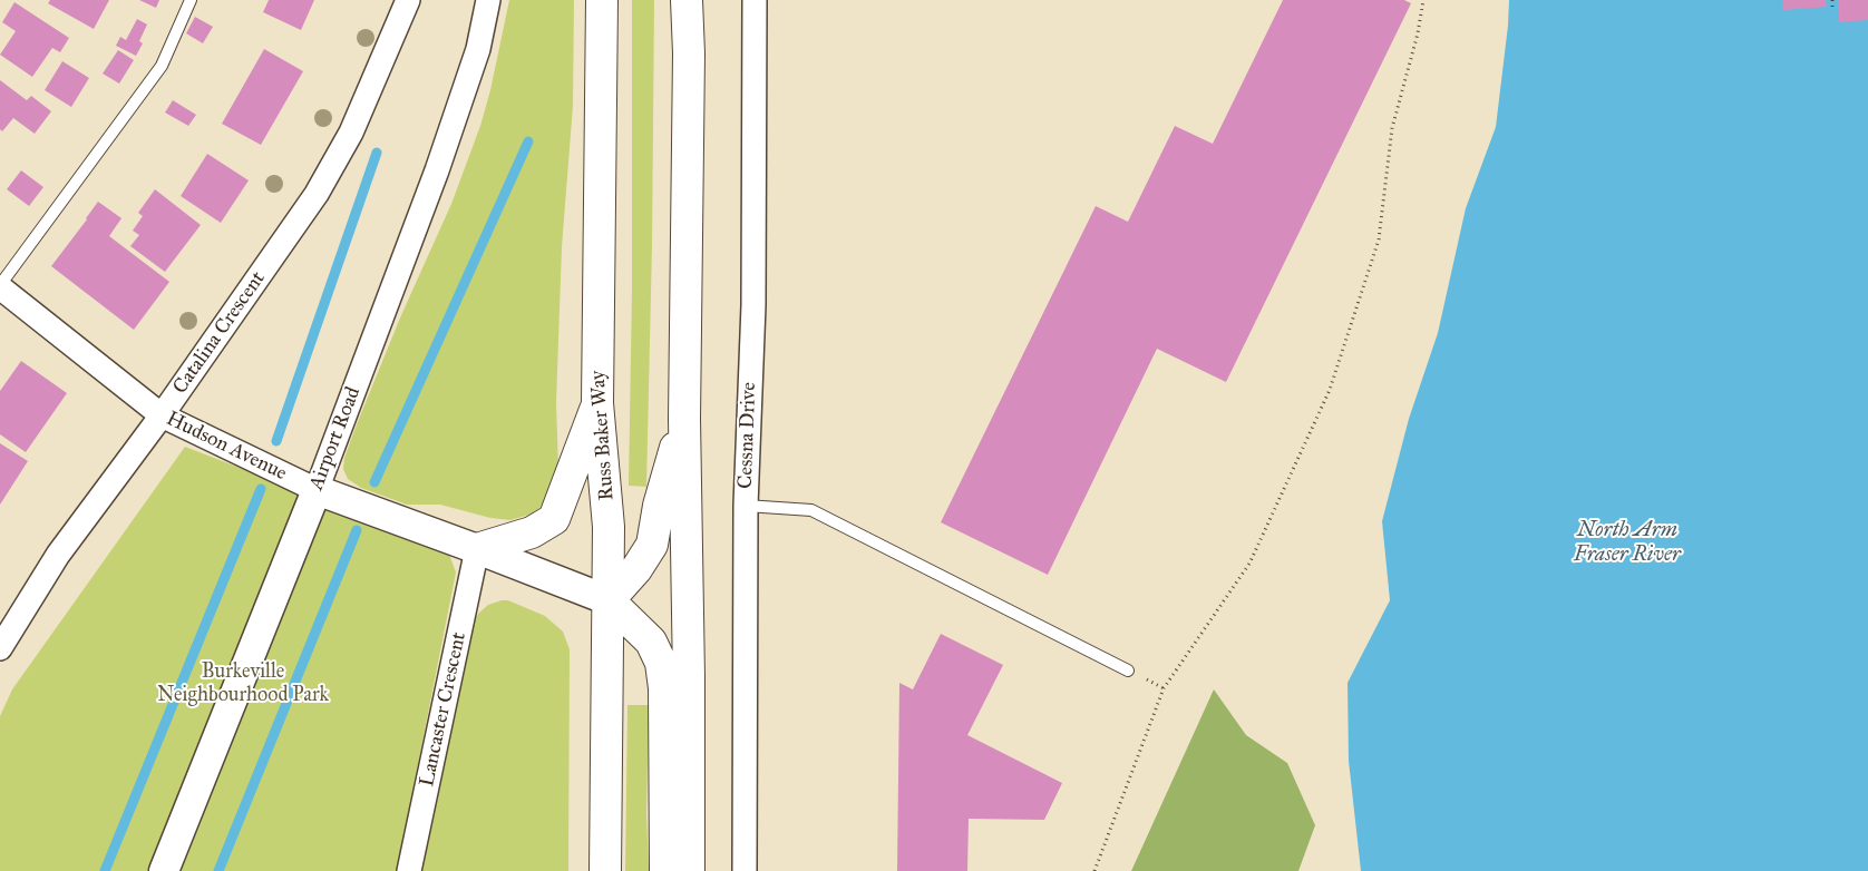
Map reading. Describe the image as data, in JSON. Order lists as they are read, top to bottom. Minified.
{"streets":{"main road":["Russ Baker Way"],"street":["Catalina Crescent","Cessna Drive","Airport Road","Hudson Avenue","Lancaster Crescent"]},"crossings":[["Catalina Crescent","Hudson Avenue"],["Russ Baker Way","Hudson Avenue"],["Airport Road","Hudson Avenue"],["Hudson Avenue","Lancaster Crescent"]],"water":["North Arm Fraser River"],"parks":["Burkeville Neighbourhood Park"]}
